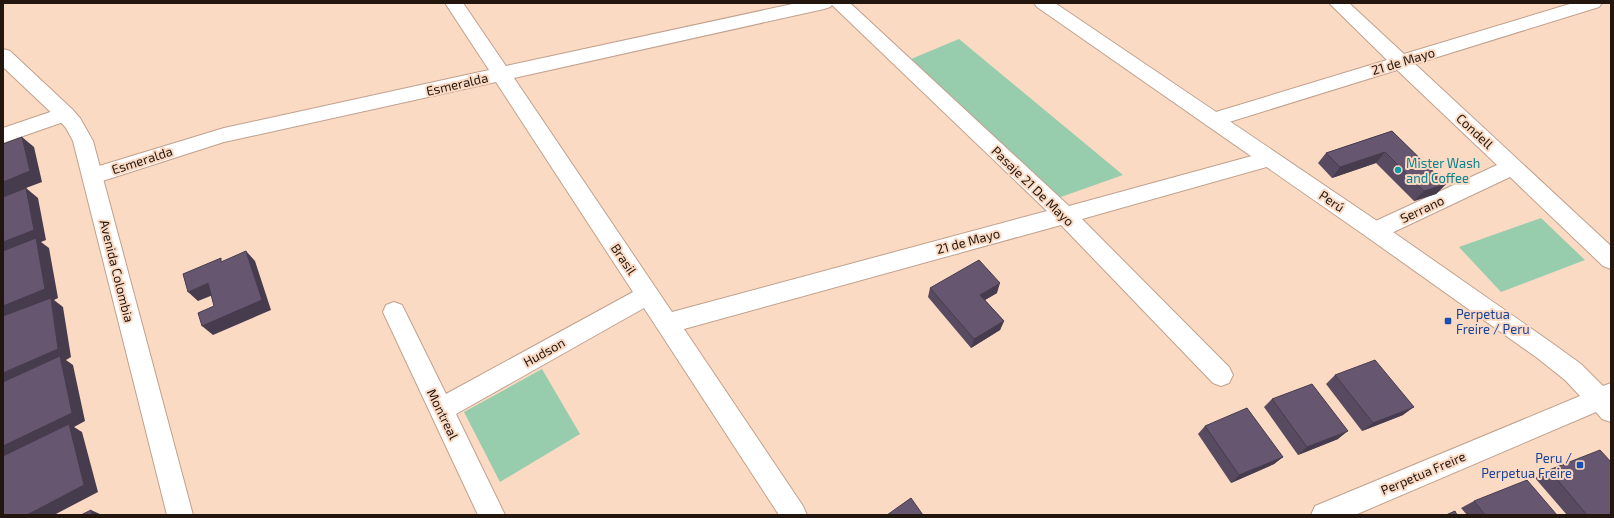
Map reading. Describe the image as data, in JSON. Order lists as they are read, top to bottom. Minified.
{"streets":{"street":["21 de Mayo","Esmeralda","Condell","Pasaje 21 De Mayo","Perú","Serrano","Brasil","Avenida Colombia","Hudson","Montreal","Perpetua Freire"]},"crossings":[["21 de Mayo","Condell"],["21 de Mayo","Pasaje 21 De Mayo"],["21 de Mayo","Perú"],["21 de Mayo","Brasil"],["Esmeralda","Brasil"],["Esmeralda","Avenida Colombia"],["Condell","Serrano"],["Perú","Serrano"],["Perú","Perpetua Freire"],["Brasil","Hudson"],["Hudson","Montreal"]],"places":{"other":["Mister Wash and Coffee"],"transit":["Perpetua Freire / Peru","Peru / Perpetua Freire"]}}
